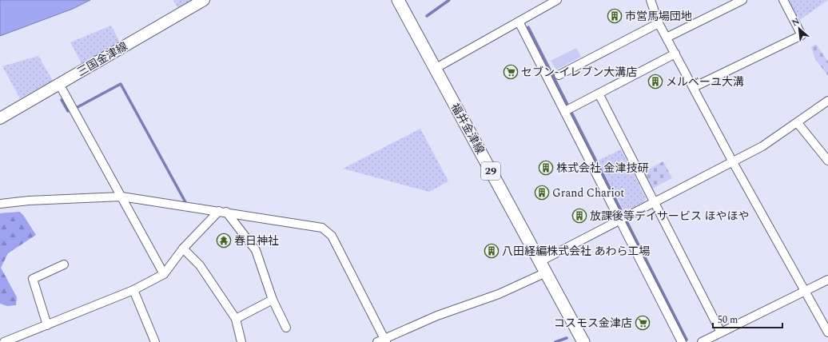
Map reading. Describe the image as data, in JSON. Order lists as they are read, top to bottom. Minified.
{"streets":{"main road":["三国金津線","福井金津線","29"]},"places":{"building":["市営馬場団地","メルベーユ大溝","株式会社 金津技研","Grand Chariot","放課後等デイサービス ほやほや","八田経編株式会社 あわら工場"],"supermarket":["セブン-イレブン大溝店","コスモス金津店"],"temple":["春日神社"]},"scale_bar":"50 m","north":"top left"}
